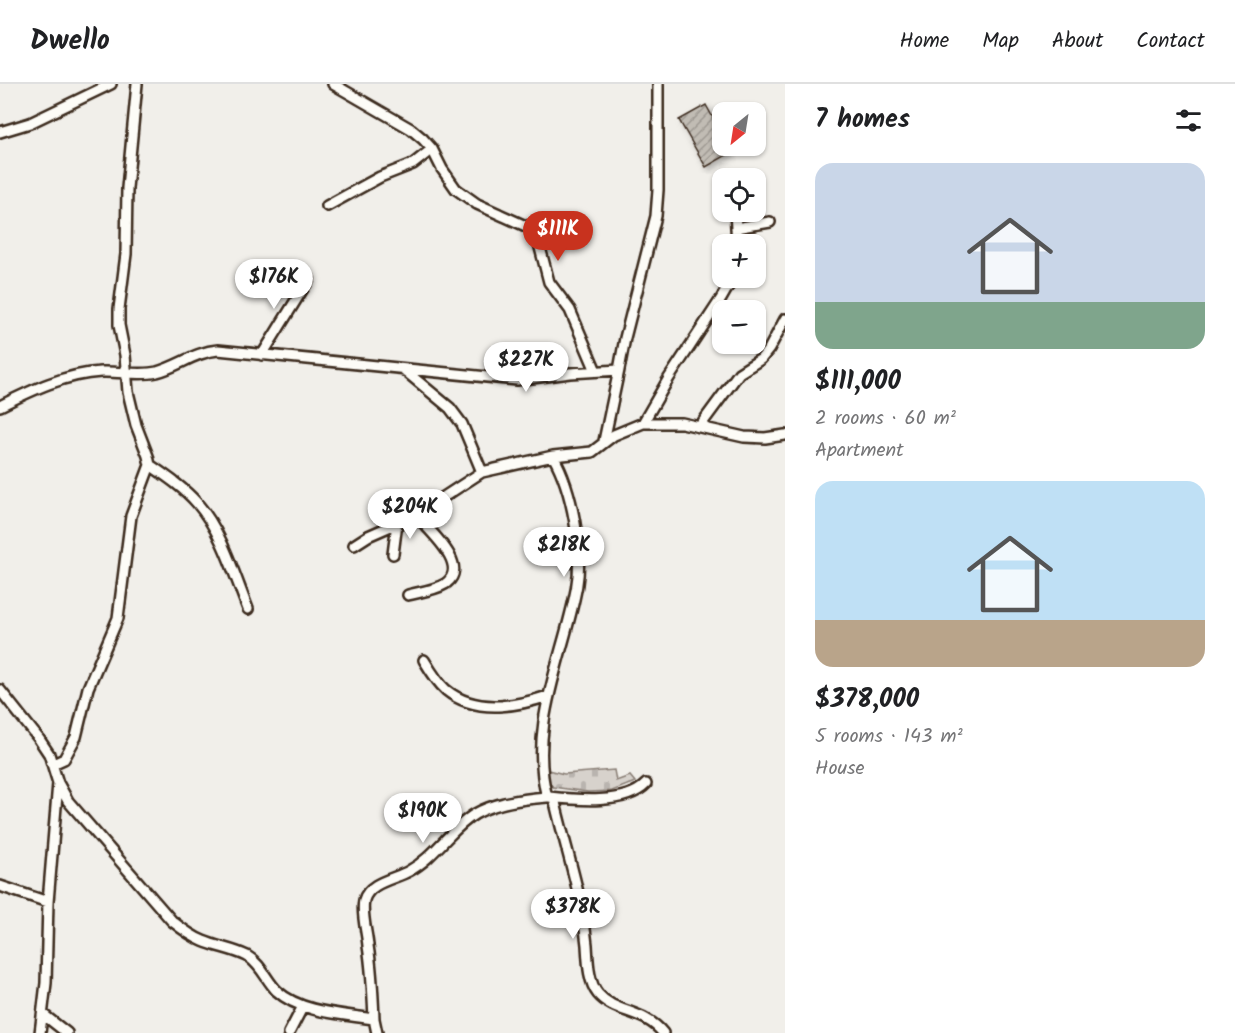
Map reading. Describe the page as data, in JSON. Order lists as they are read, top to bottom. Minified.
{"north":"bottom left","page":{"header":"Dwello","nav":["Home","Map","About","Contact"],"heading":"7 homes","map_buttons":["+","−"],"list":[{"name":"$111,000","note":"2 rooms · 60 m² · Apartment"},{"name":"$378,000","note":"5 rooms · 143 m² · House"}],"price":["$111K","$176K","$227K","$204K","$218K","$190K","$378K"]}}
